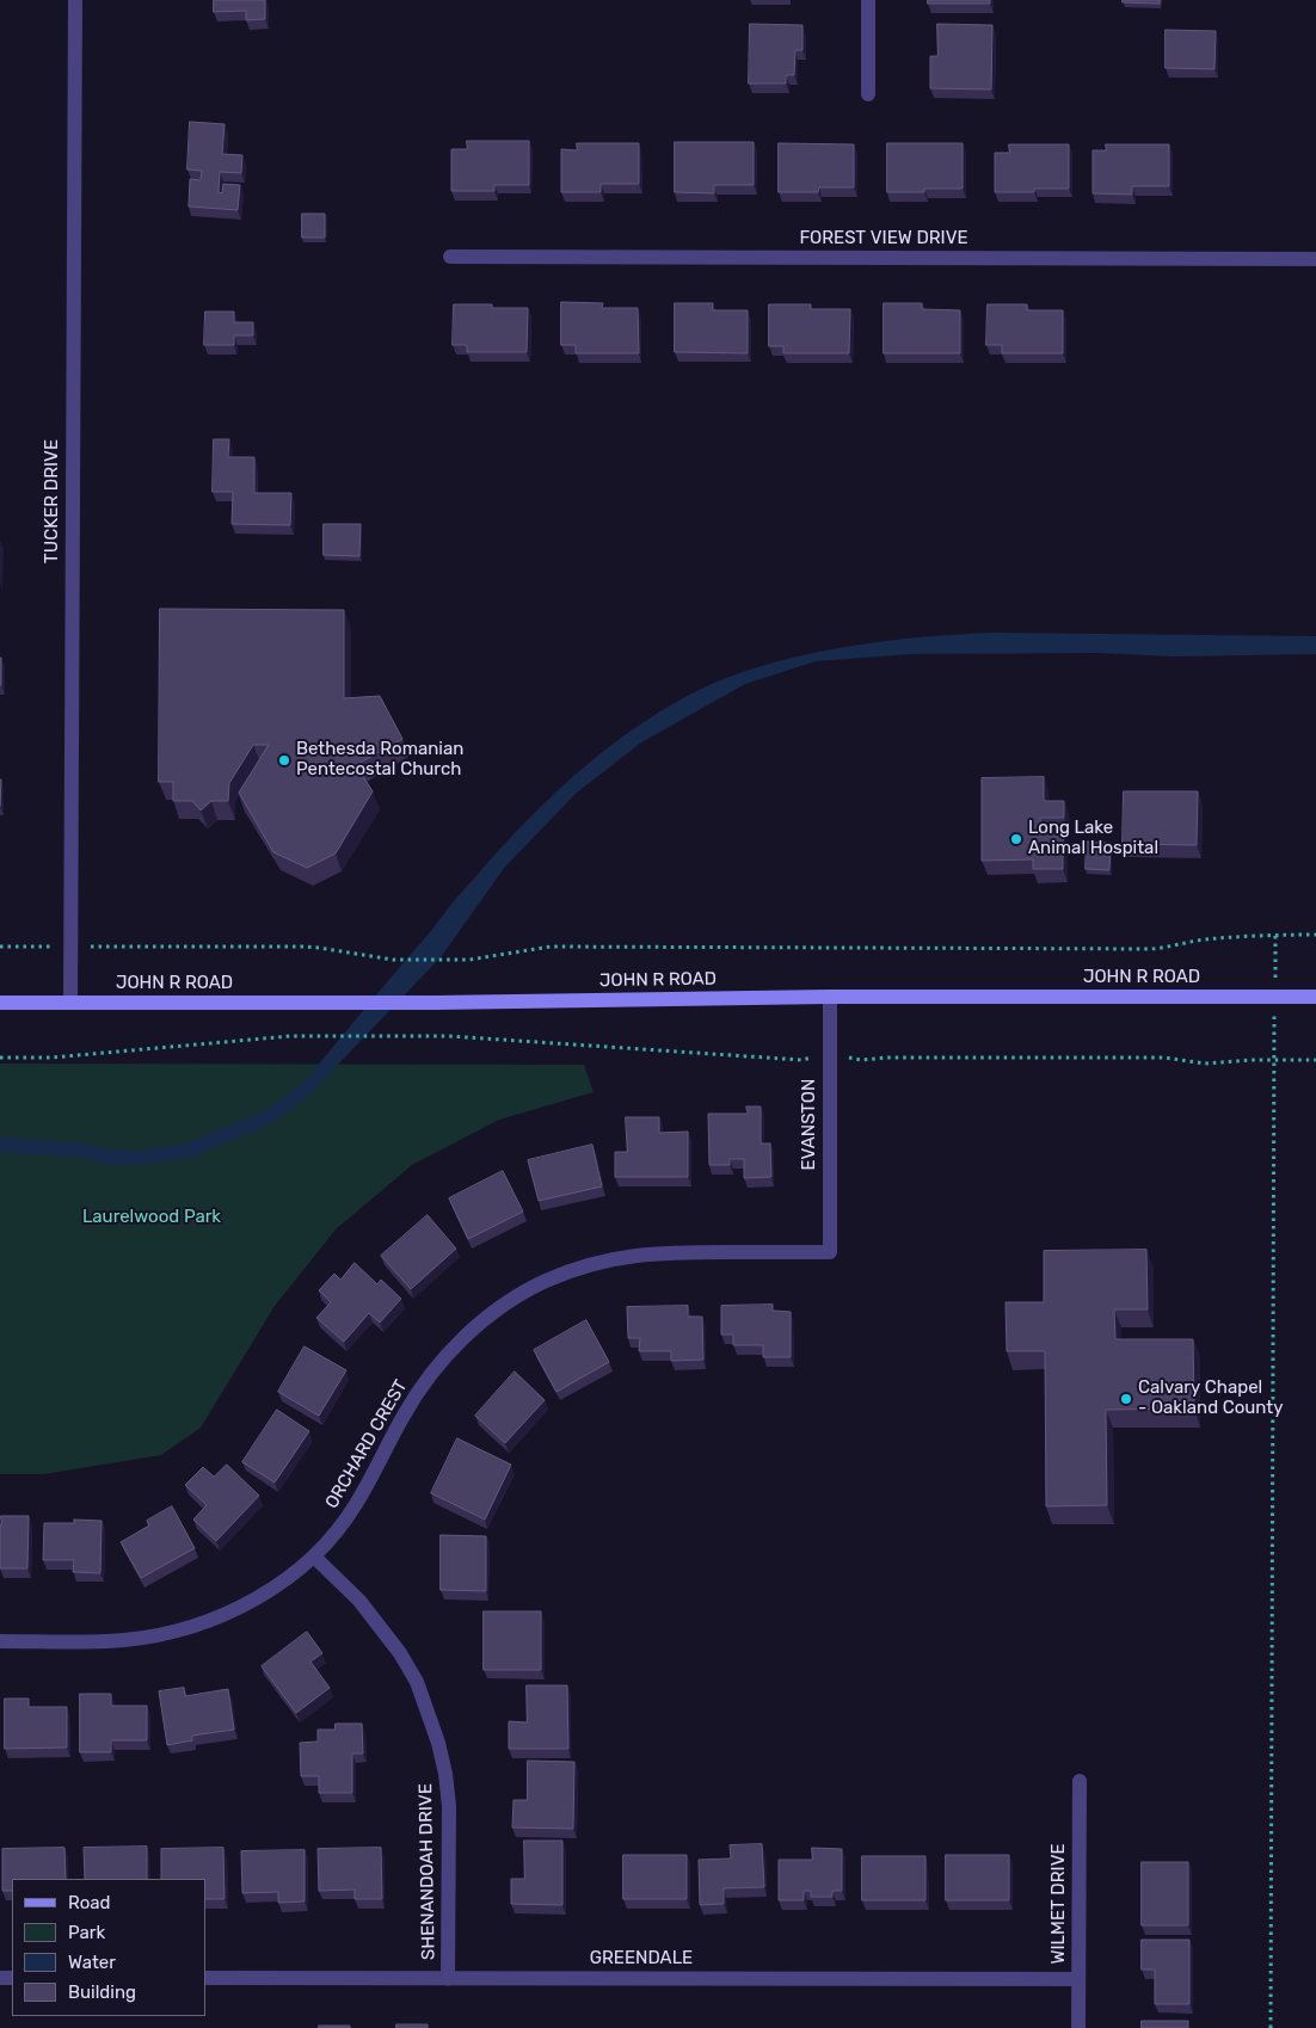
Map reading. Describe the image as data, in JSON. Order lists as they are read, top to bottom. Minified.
{"streets":{"main road":["JOHN R ROAD"],"street":["FOREST VIEW DRIVE","TUCKER DRIVE","EVANSTON","ORCHARD CREST","SHENANDOAH DRIVE","WILMET DRIVE","GREENDALE"]},"crossings":[["TUCKER DRIVE","JOHN R ROAD"],["JOHN R ROAD","EVANSTON"],["EVANSTON","ORCHARD CREST"],["ORCHARD CREST","SHENANDOAH DRIVE"],["SHENANDOAH DRIVE","GREENDALE"],["WILMET DRIVE","GREENDALE"]],"parks":["Laurelwood Park"],"places":["Bethesda Romanian Pentecostal Church","Long Lake Animal Hospital","Calvary Chapel - Oakland County"],"legend":["Road","Park","Water","Building"]}
